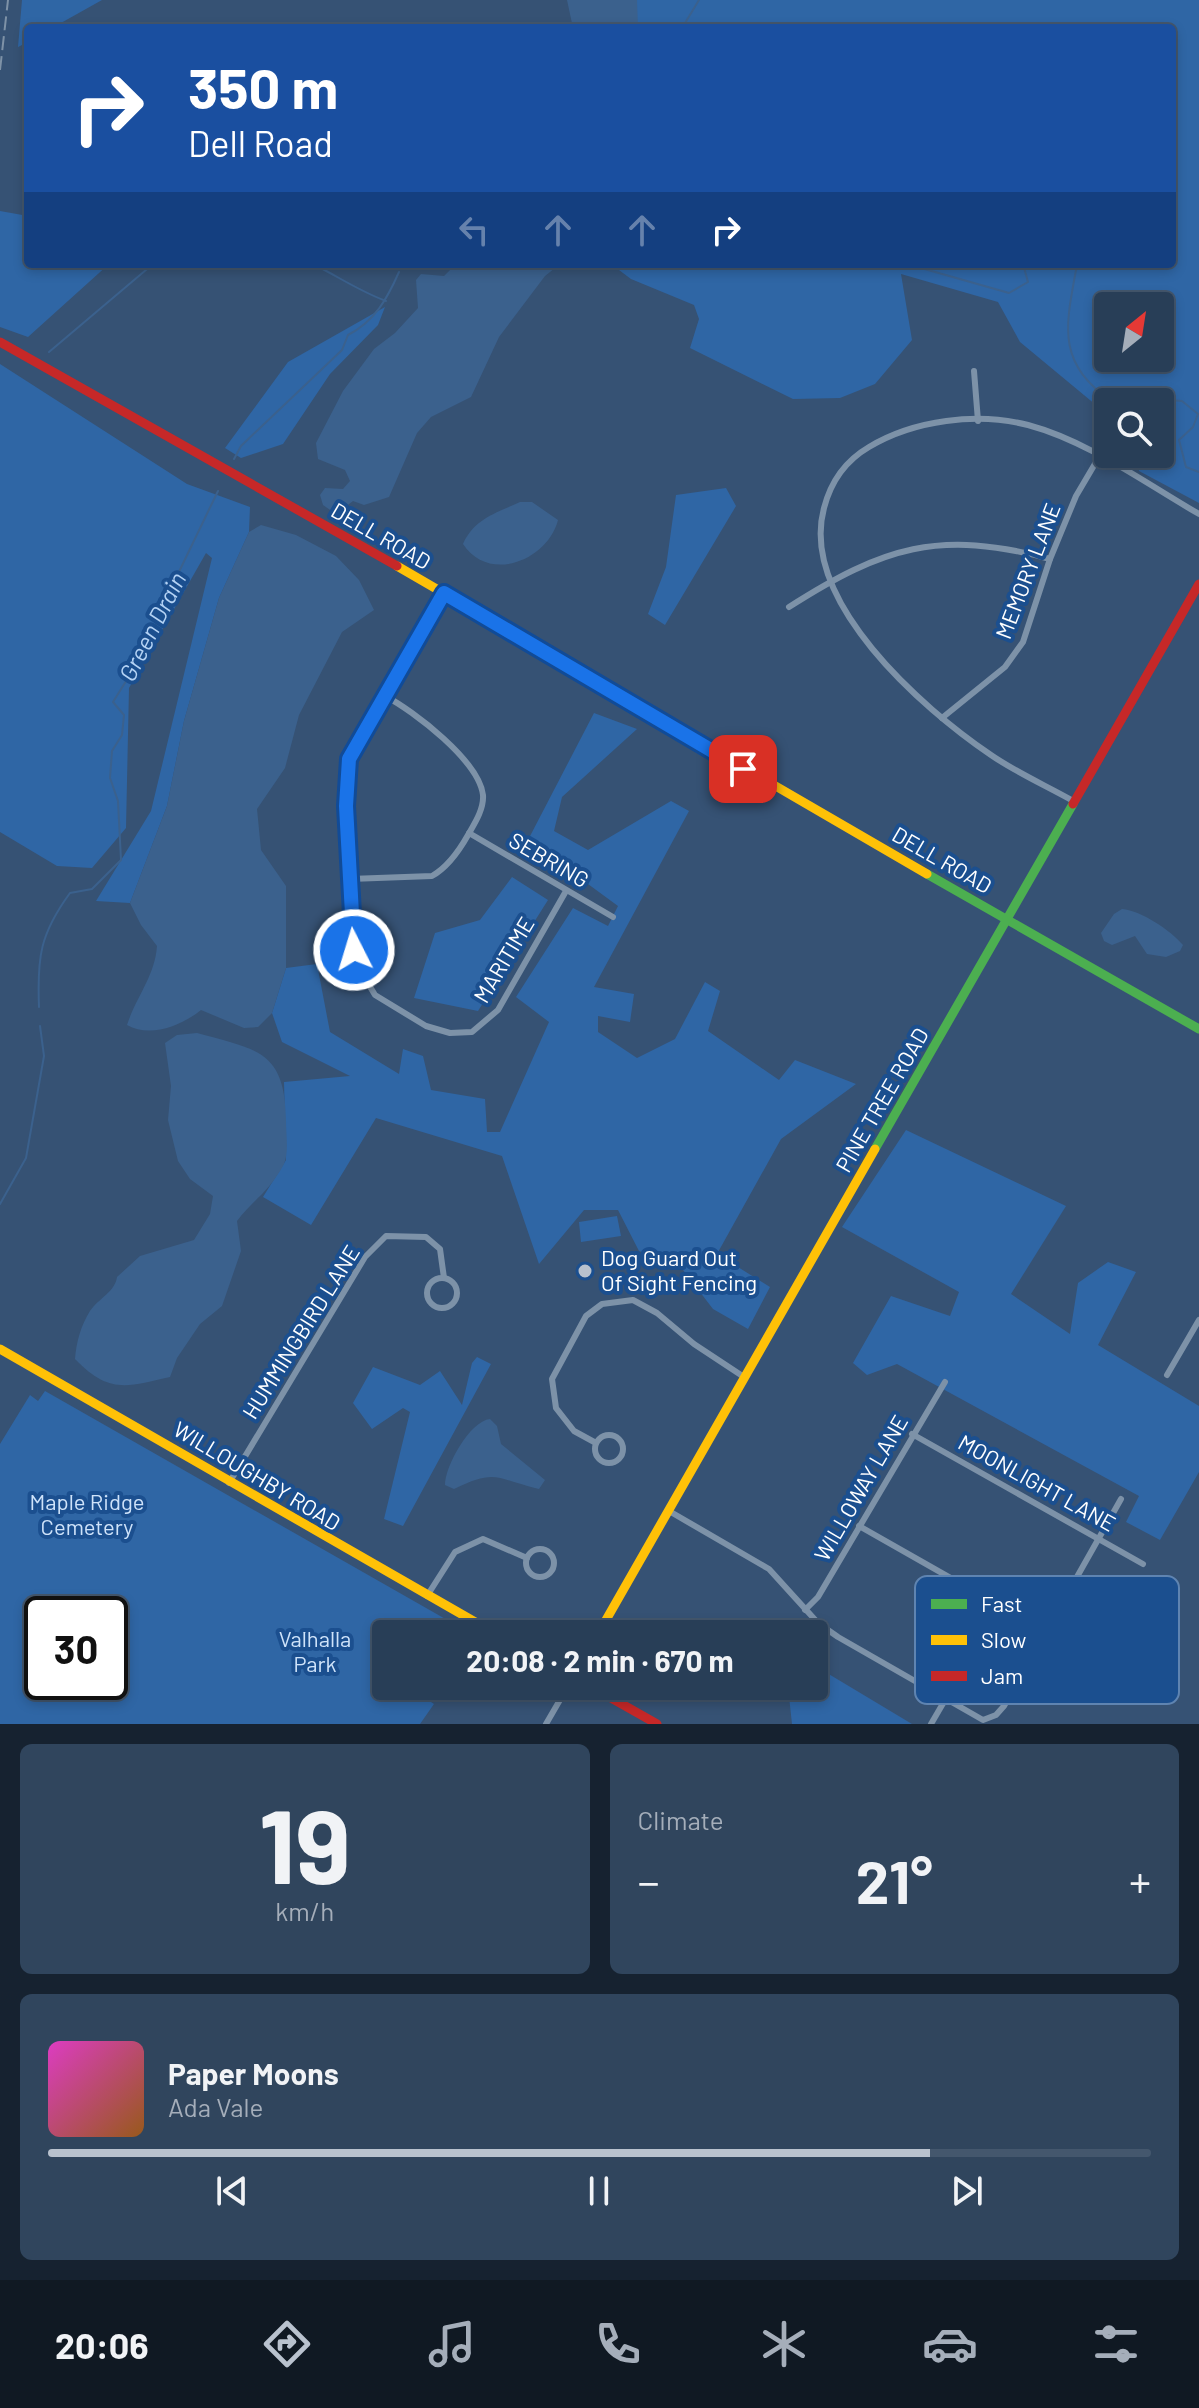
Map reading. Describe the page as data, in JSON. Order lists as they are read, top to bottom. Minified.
{"streets":{"street":["DELL ROAD","MEMORY LANE","SEBRING","MARITIME","PINE TREE ROAD","HUMMINGBIRD LANE","WILLOUGHBY ROAD","MOONLIGHT LANE","WILLOWAY LANE"]},"crossings":[["DELL ROAD","MARITIME"],["DELL ROAD","PINE TREE ROAD"],["SEBRING","MARITIME"],["HUMMINGBIRD LANE","WILLOUGHBY ROAD"],["MOONLIGHT LANE","WILLOWAY LANE"]],"water":["Green Drain"],"parks":["Maple Ridge Cemetery","Valhalla Park"],"places":["Dog Guard Out Of Sight Fencing"],"legend":["Fast","Slow","Jam"],"north":"top right","page":{"turn":["350 m","Dell Road"],"limit":"30","trip":"20:08 · 2 min · 670 m","tile":[["19","km/h"],"Climate"],"heat":["−","21°","+"],"song":["Paper Moons","Ada Vale"],"tabs":"20:06"}}
